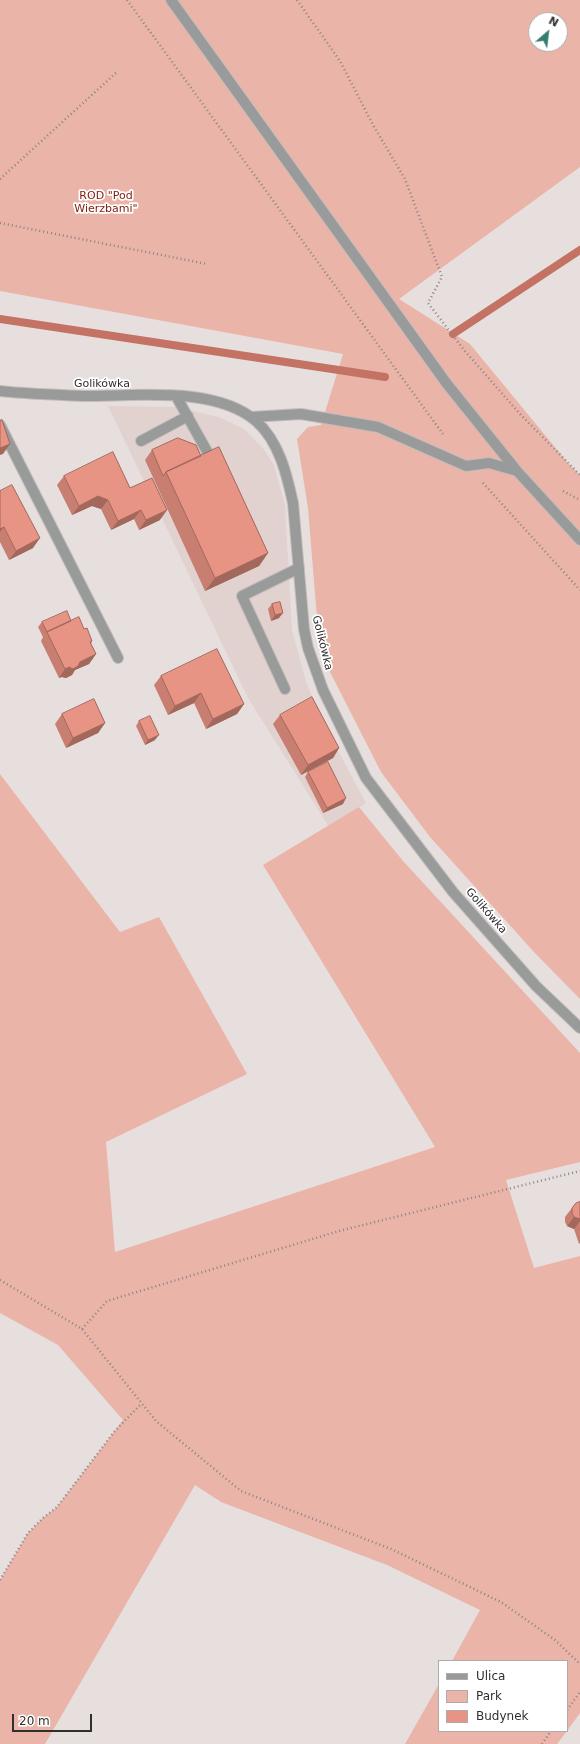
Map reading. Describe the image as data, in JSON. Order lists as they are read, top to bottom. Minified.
{"streets":{"street":["Golikówka"]},"parks":["ROD \"Pod Wierzbami\""],"legend":["Ulica","Park","Budynek"],"scale_bar":"20 m","north":"top right"}
